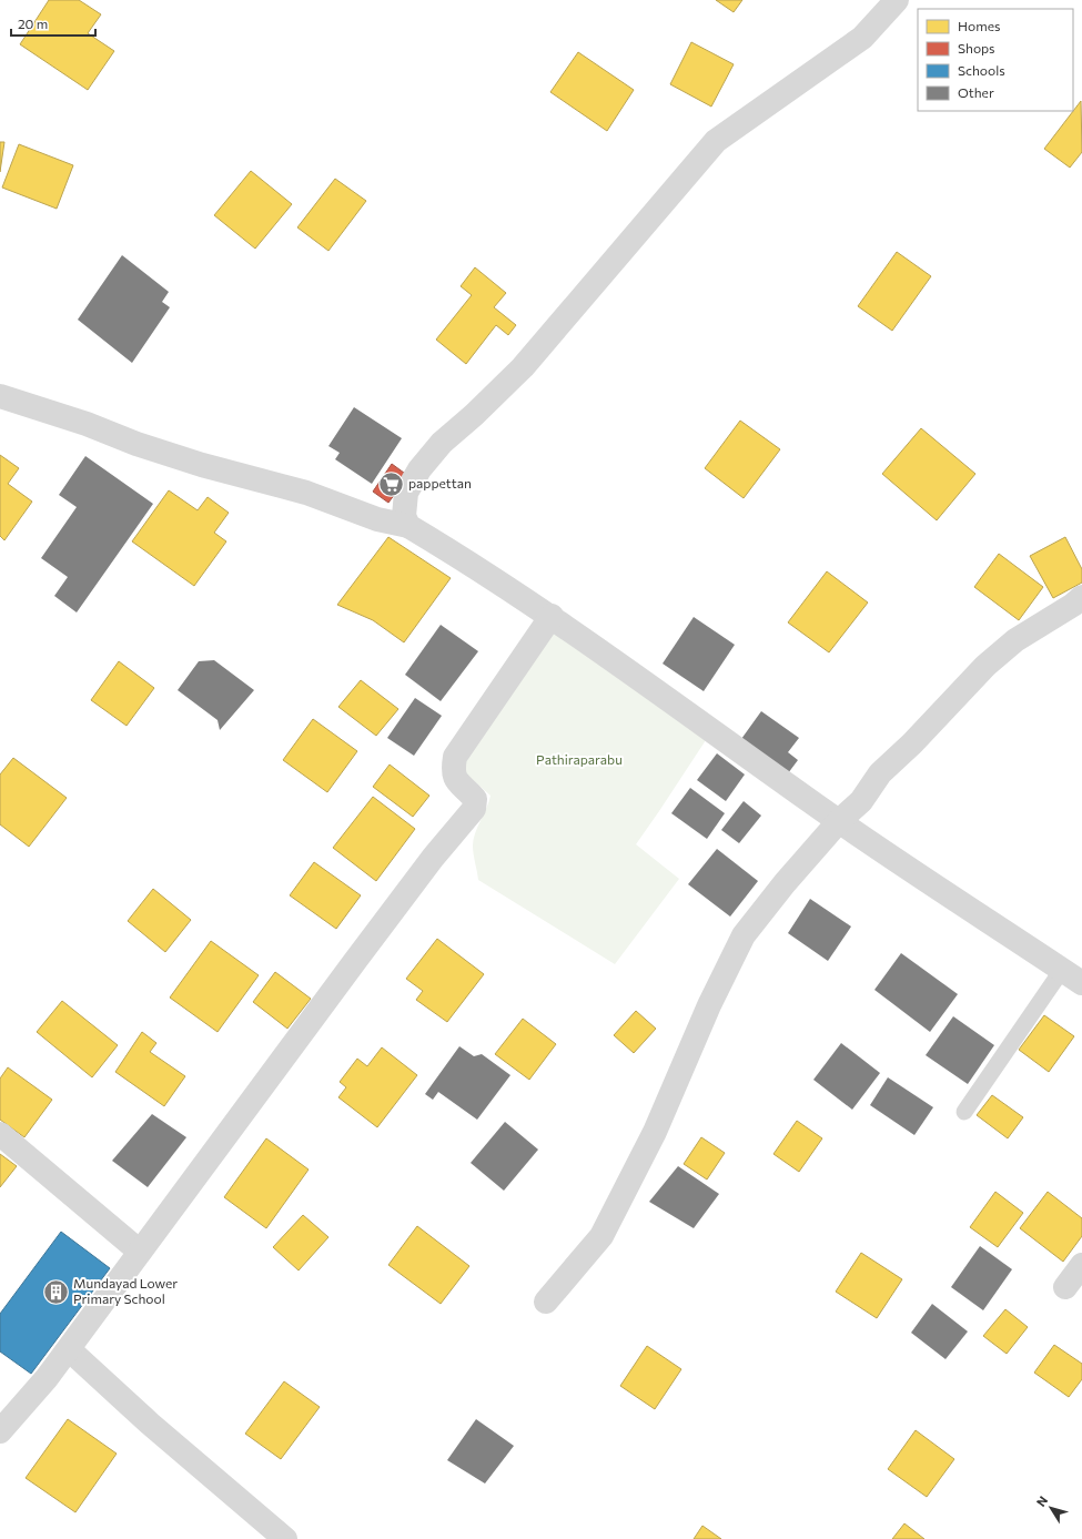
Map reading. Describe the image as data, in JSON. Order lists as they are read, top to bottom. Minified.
{"parks":["Pathiraparabu"],"places":{"supermarket":["pappettan"],"building":["Mundayad Lower Primary School"]},"legend":["Homes","Shops","Schools","Other"],"scale_bar":"20 m","north":"top left"}
